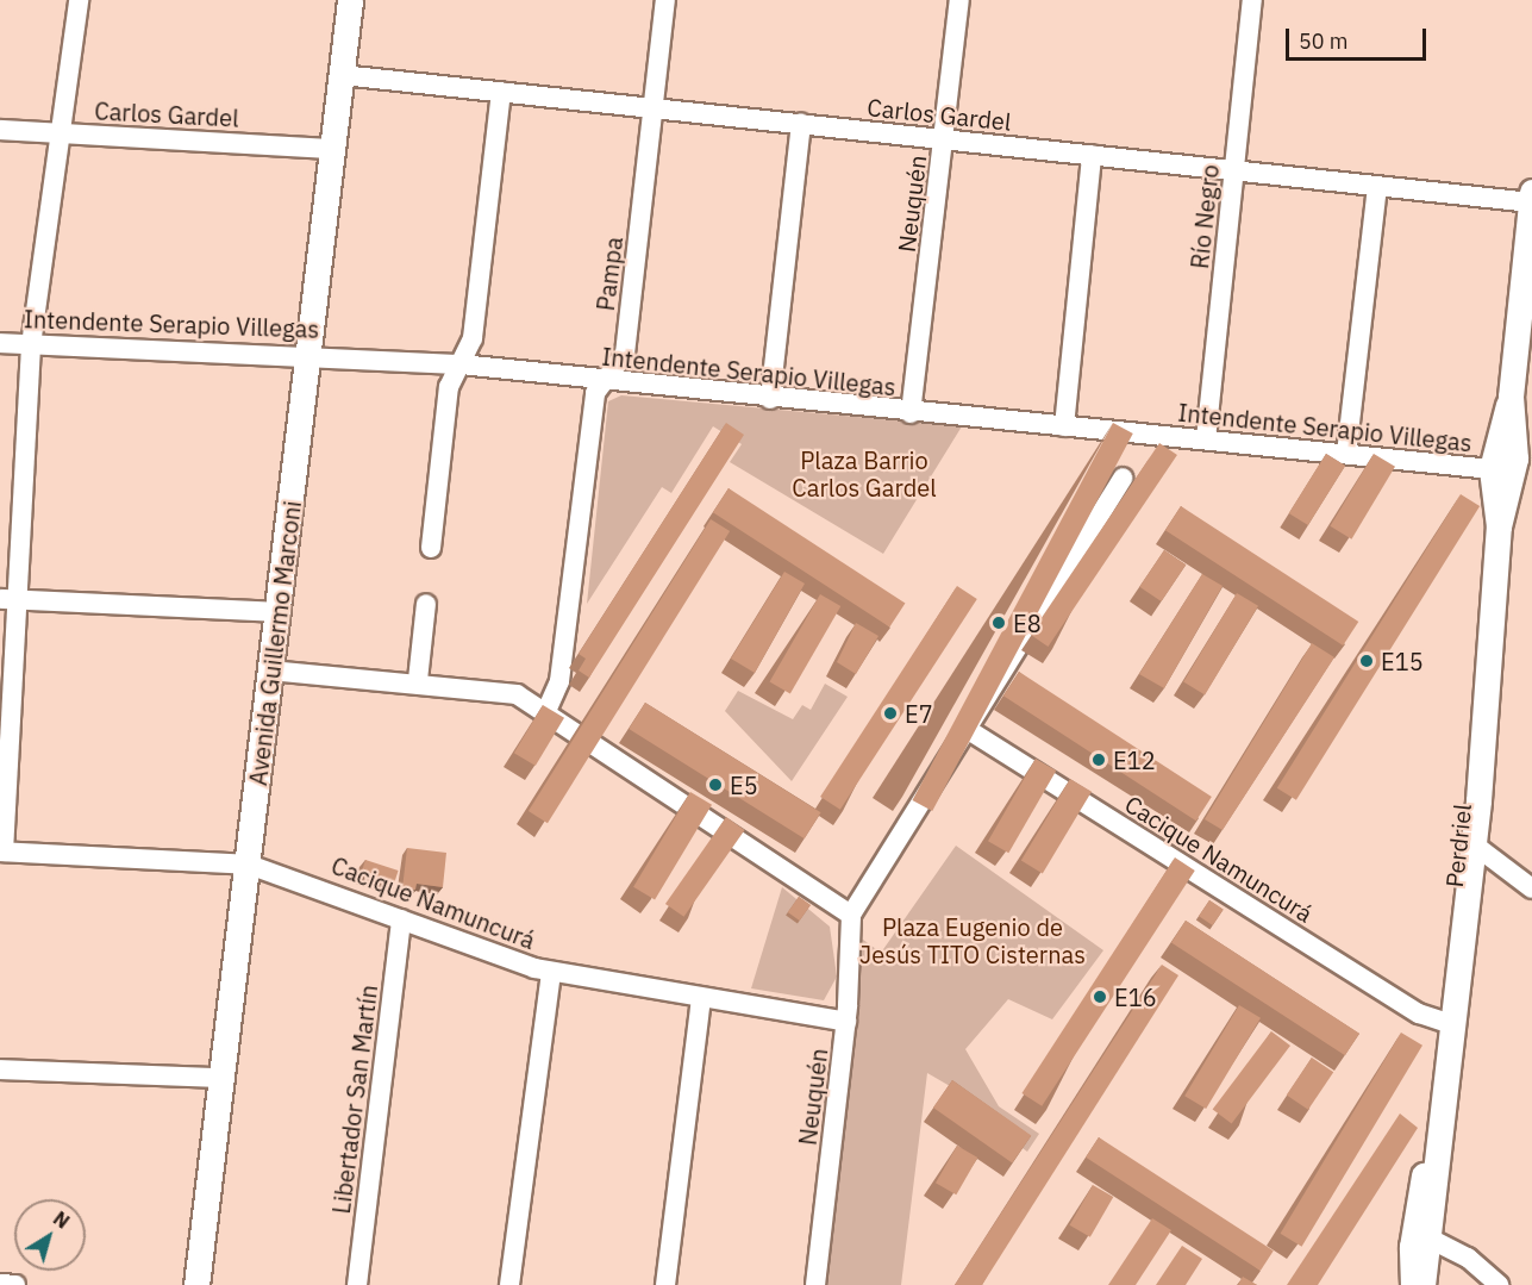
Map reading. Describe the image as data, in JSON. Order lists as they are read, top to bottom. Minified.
{"streets":{"main road":["Avenida Guillermo Marconi","Perdriel"],"street":["Carlos Gardel","Neuquén","Río Negro","Pampa","Intendente Serapio Villegas","Cacique Namuncurá","Libertador San Martín"]},"crossings":[["Carlos Gardel","Neuquén"],["Carlos Gardel","Río Negro"],["Carlos Gardel","Pampa"],["Carlos Gardel","Avenida Guillermo Marconi"],["Neuquén","Intendente Serapio Villegas"],["Neuquén","Cacique Namuncurá"],["Río Negro","Intendente Serapio Villegas"],["Pampa","Intendente Serapio Villegas"],["Intendente Serapio Villegas","Avenida Guillermo Marconi"],["Avenida Guillermo Marconi","Cacique Namuncurá"],["Cacique Namuncurá","Libertador San Martín"]],"parks":["Plaza Barrio Carlos Gardel","Plaza Eugenio de Jesús TITO Cisternas"],"places":["E8","E15","E7","E12","E5","E16"],"scale_bar":"50 m","north":"top right"}
